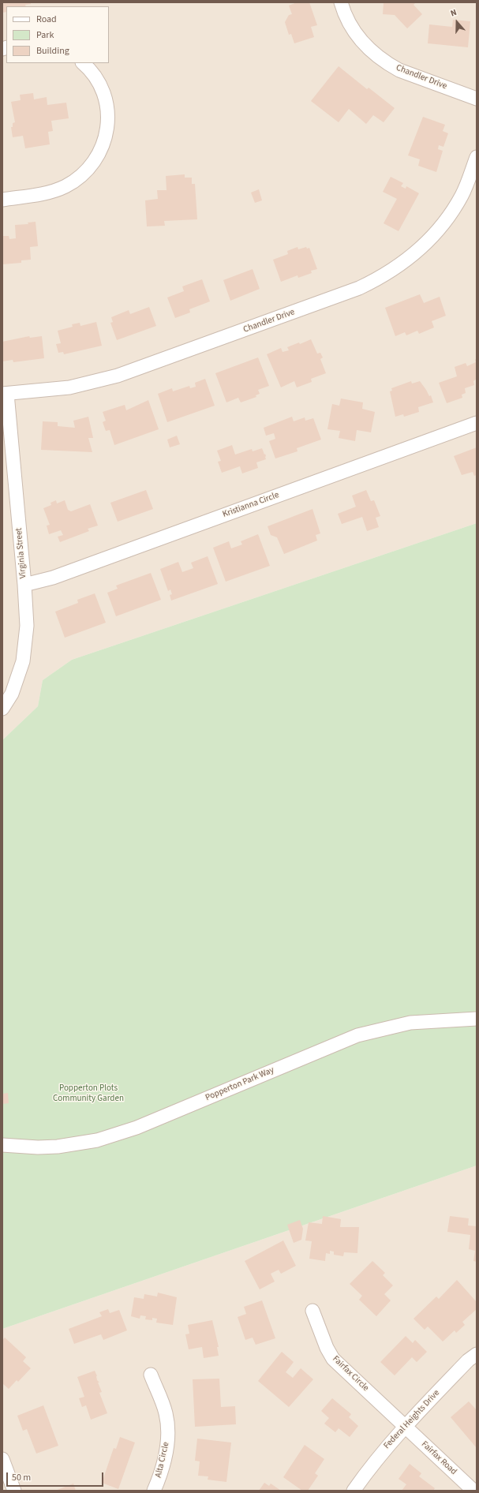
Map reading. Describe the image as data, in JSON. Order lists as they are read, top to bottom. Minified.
{"streets":{"street":["Chandler Drive","Kristianna Circle","Virginia Street","Popperton Park Way","Fairfax Circle","Federal Heights Drive","Fairfax Road","Alta Circle"]},"crossings":[["Chandler Drive","Virginia Street"],["Kristianna Circle","Virginia Street"],["Fairfax Circle","Federal Heights Drive"],["Fairfax Circle","Fairfax Road"],["Federal Heights Drive","Fairfax Road"]],"parks":["Popperton Plots Community Garden"],"legend":["Road","Park","Building"],"scale_bar":"50 m","north":"top"}
